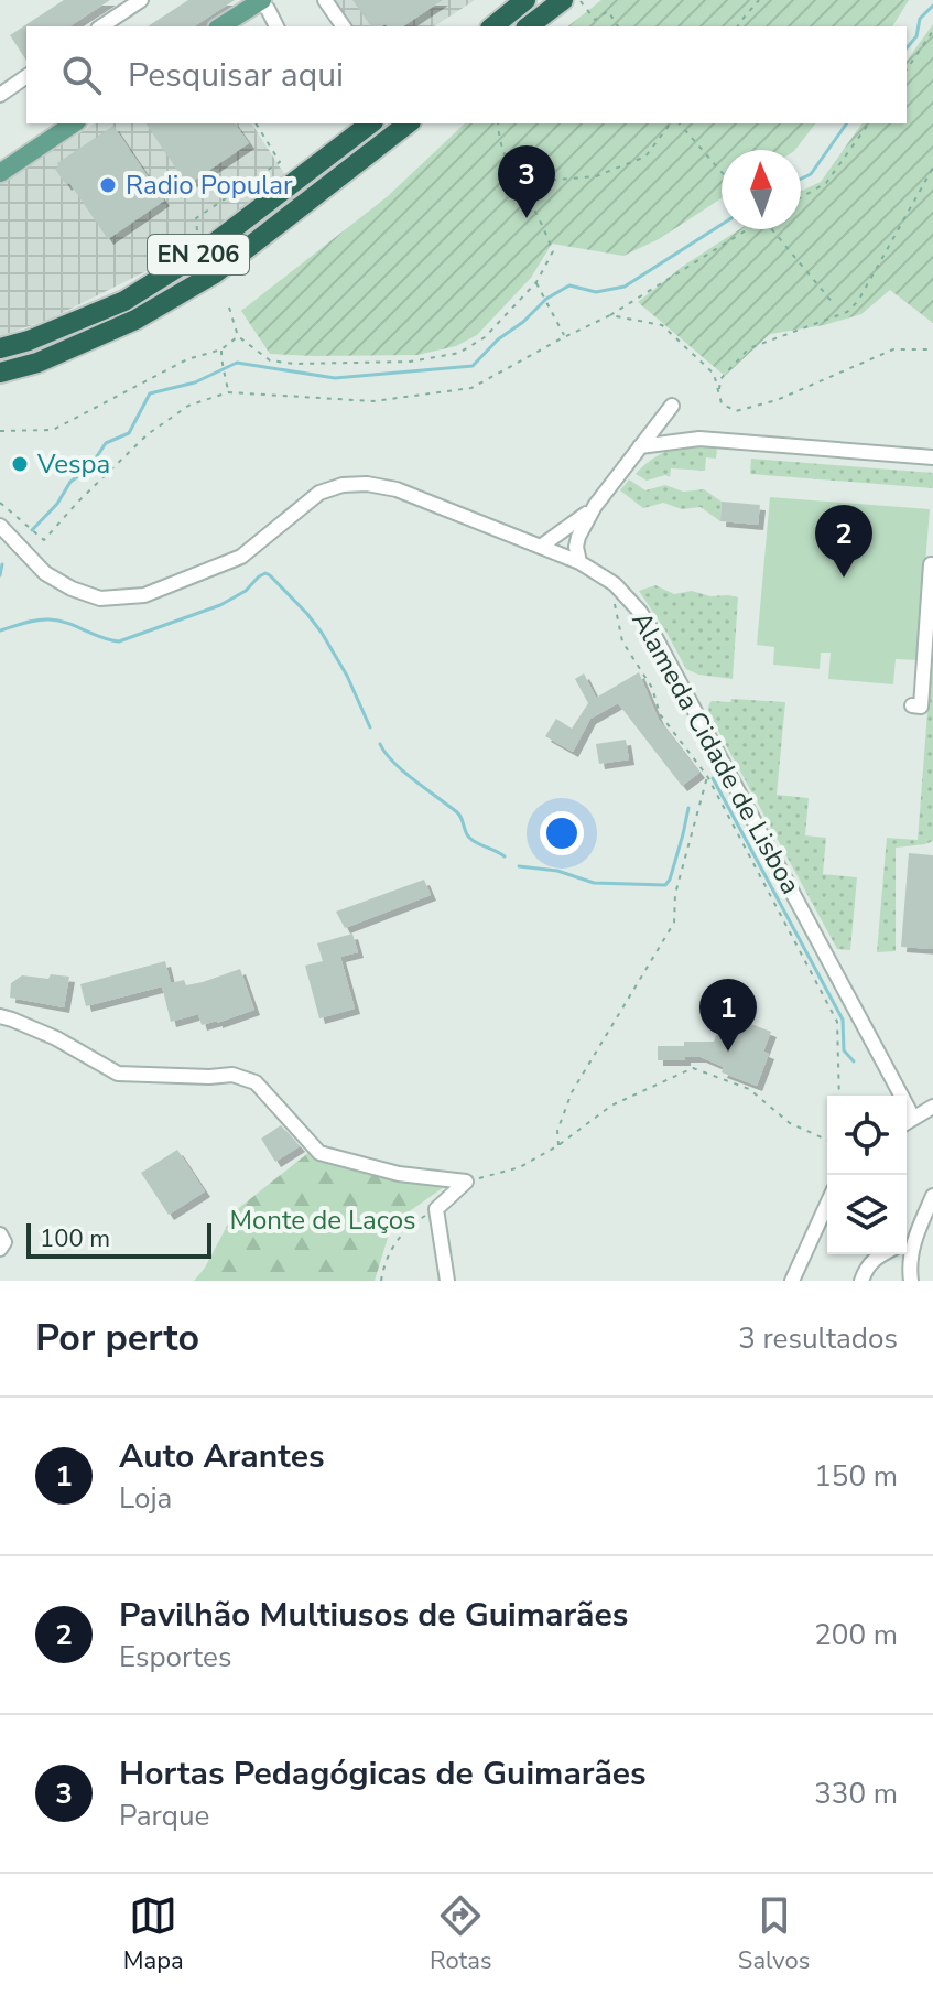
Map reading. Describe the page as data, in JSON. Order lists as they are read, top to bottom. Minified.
{"streets":{"highway":["EN 206"],"street":["Alameda Cidade de Lisboa"]},"parks":["Monte de Laços"],"places":["Radio Popular","Vespa"],"scale_bar":"100 m","north":"top","page":{"search":"Pesquisar aqui","pins":["3","2","1"],"scale":"100 m","heading":["Por perto","3 resultados"],"list":[{"mark":"1","name":"Auto Arantes","note":"Loja","value":"150 m"},{"mark":"2","name":"Pavilhão Multiusos de Guimarães","note":"Esportes","value":"200 m"},{"mark":"3","name":"Hortas Pedagógicas de Guimarães","note":"Parque","value":"330 m"}],"nav":["Mapa","Rotas","Salvos"]}}
